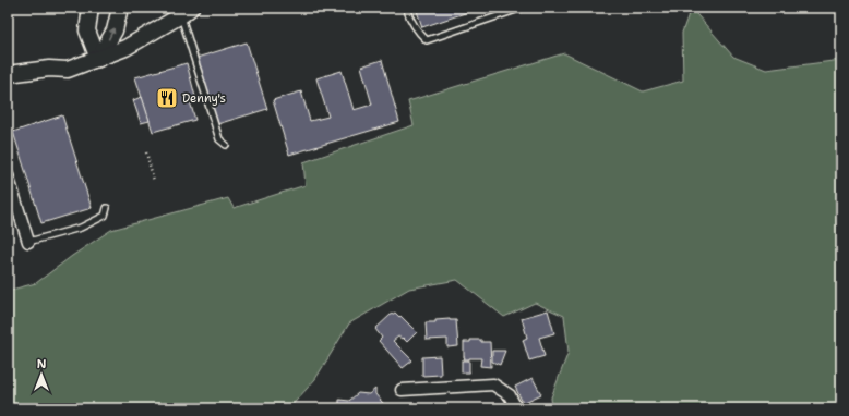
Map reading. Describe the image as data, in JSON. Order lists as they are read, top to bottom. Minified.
{"places":{"restaurant":["Denny's"]},"north":"top"}
